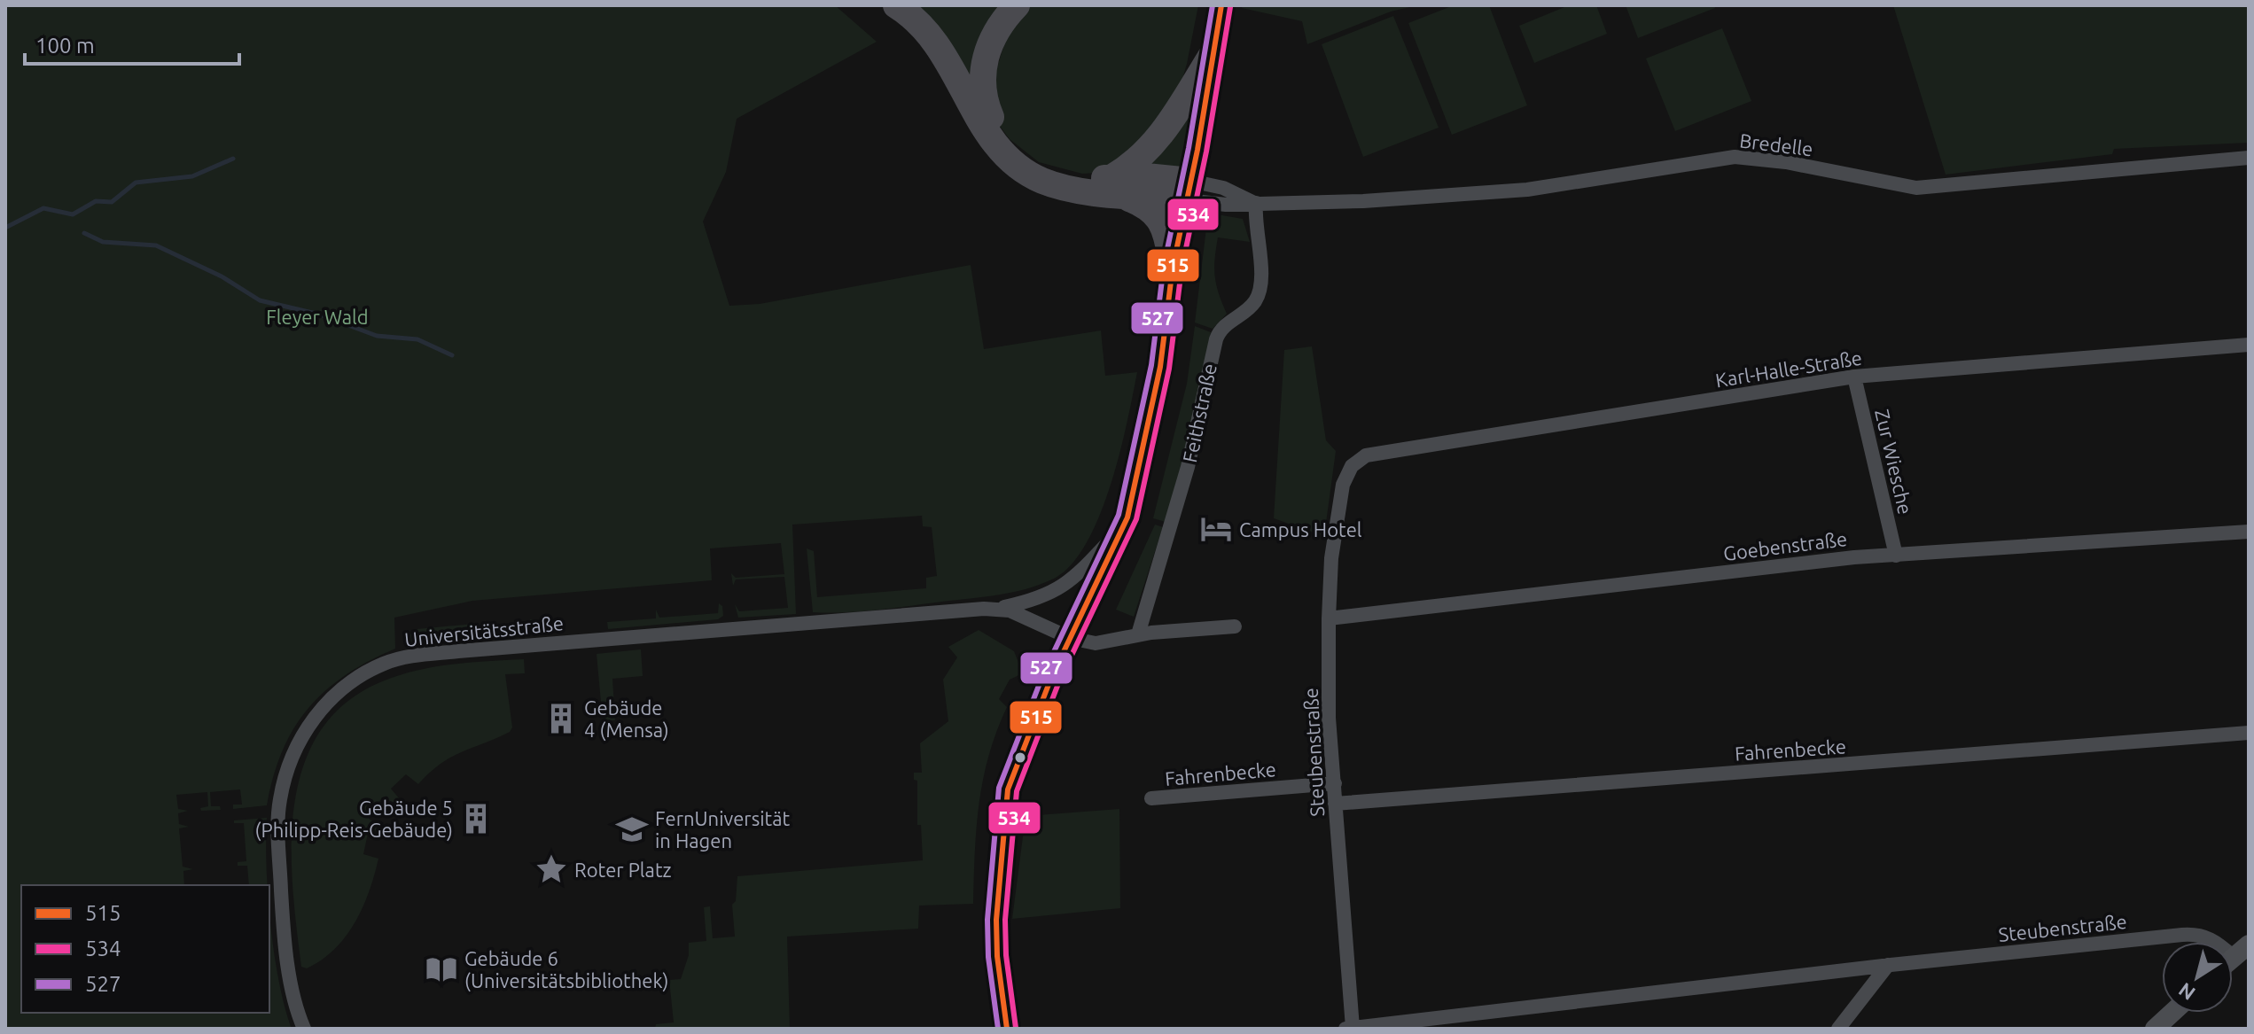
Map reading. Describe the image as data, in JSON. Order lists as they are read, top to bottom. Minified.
{"streets":{"street":["Bredelle","Karl-Halle-Straße","Feithstraße","Zur Wiesche","Goebenstraße","Universitätsstraße","Fahrenbecke","Steubenstraße"]},"crossings":[["Bredelle","Feithstraße"],["Karl-Halle-Straße","Zur Wiesche"],["Karl-Halle-Straße","Steubenstraße"],["Zur Wiesche","Goebenstraße"],["Goebenstraße","Steubenstraße"],["Fahrenbecke","Steubenstraße"]],"parks":["Fleyer Wald"],"places":{"hotel":["Campus Hotel"],"building":["Gebäude 4 (Mensa)","Gebäude 5 (Philipp-Reis-Gebäude)"],"school or university":["FernUniversität in Hagen"],"place":["Roter Platz"],"library":["Gebäude 6 (Universitätsbibliothek)"]},"lines":["transit line 515","transit line 527","transit line 534"],"legend":["515","534","527"],"scale_bar":"100 m","north":"bottom left"}
